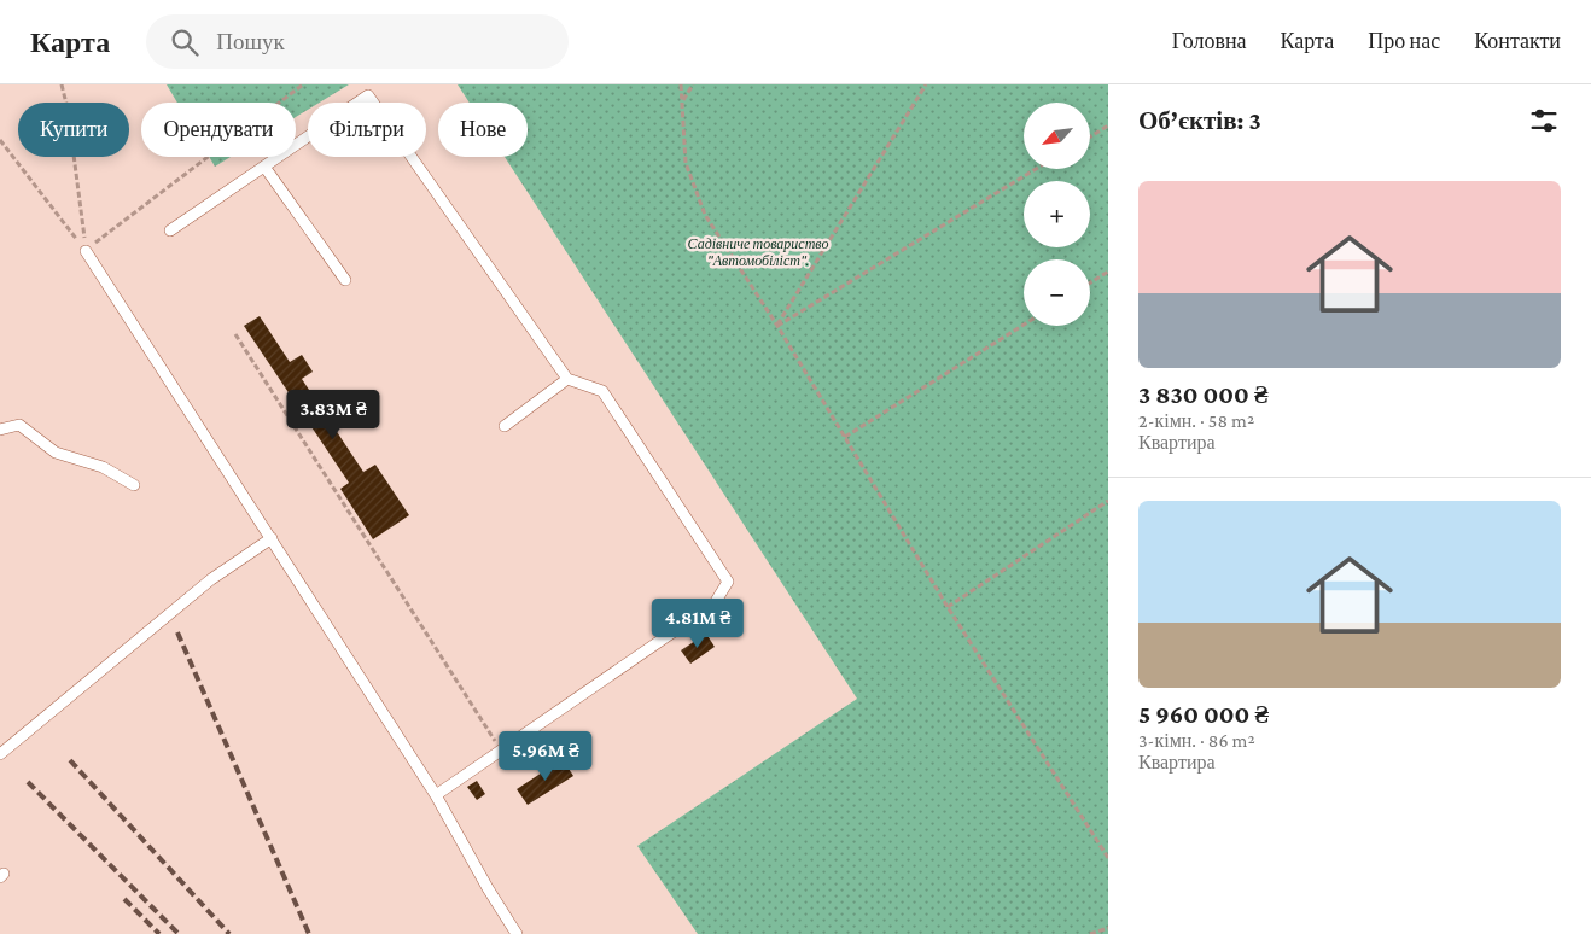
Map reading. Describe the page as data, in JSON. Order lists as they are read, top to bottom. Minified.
{"parks":["Садівниче товариство \"Автомобіліст\"."],"north":"bottom left","page":{"header":"Карта","search":"Пошук","nav":["Головна","Карта","Про нас","Контакти"],"heading":"Об’єктів: 3","map_buttons":["+","−"],"chip":["Купити","Орендувати","Фільтри","Нове"],"list":[{"name":"3 830 000 ₴","note":"2-кімн. · 58 m² · Квартира"},{"name":"5 960 000 ₴","note":"3-кімн. · 86 m² · Квартира"}],"price":["3.83M ₴","4.81M ₴","5.96M ₴"]}}
